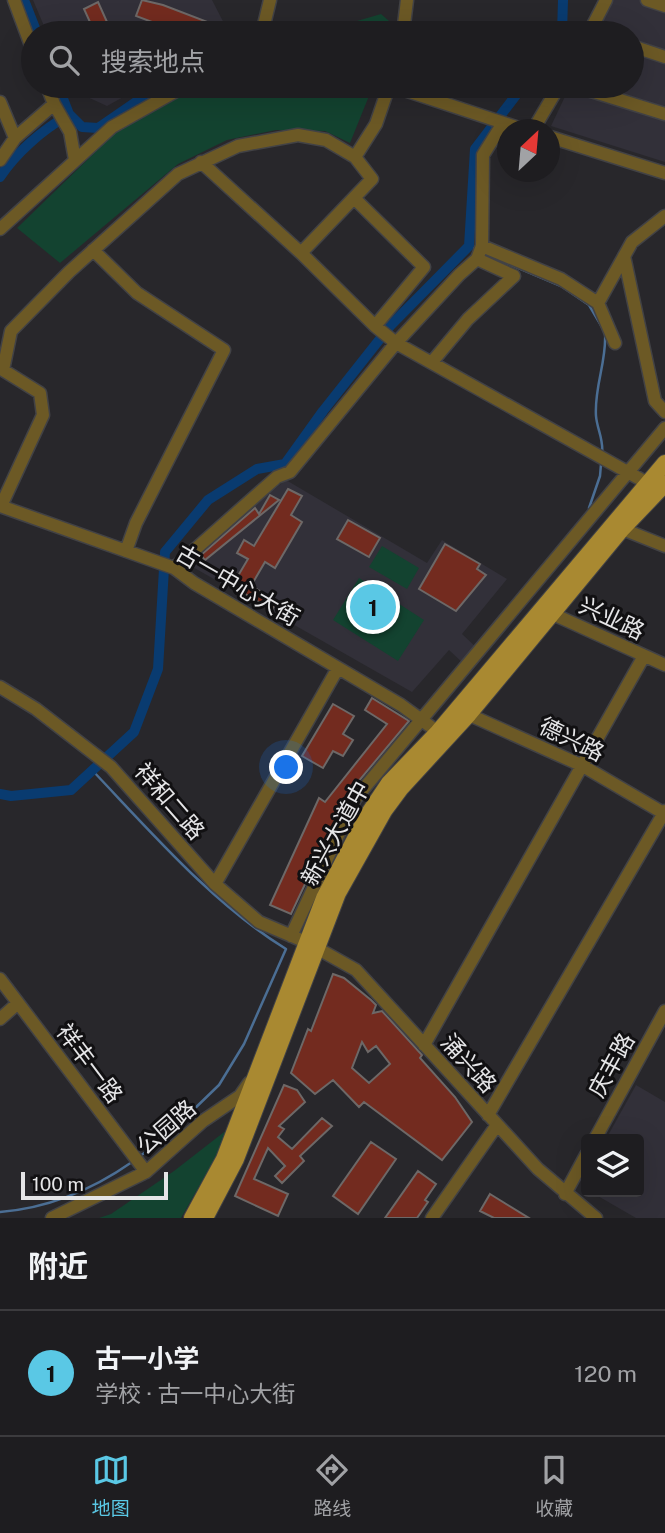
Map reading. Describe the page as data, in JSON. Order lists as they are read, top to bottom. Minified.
{"streets":{"main road":["新兴大道中"],"street":["古一中心大街","兴业路","德兴路","祥和二路","祥丰一路","涌兴路","庆丰路","公园路"]},"crossings":[["古一中心大街","新兴大道中"],["兴业路","新兴大道中"],["德兴路","新兴大道中"],["祥和二路","新兴大道中"],["祥和二路","涌兴路"],["新兴大道中","涌兴路"],["新兴大道中","公园路"],["祥丰一路","公园路"]],"scale_bar":"100 m","north":"top right","page":{"search":"搜索地点","pins":"1","scale":"100 m","heading":"附近","list":[{"mark":"1","name":"古一小学","note":"学校 · 古一中心大街","value":"120 m"}],"nav":["地图","路线","收藏"]}}
